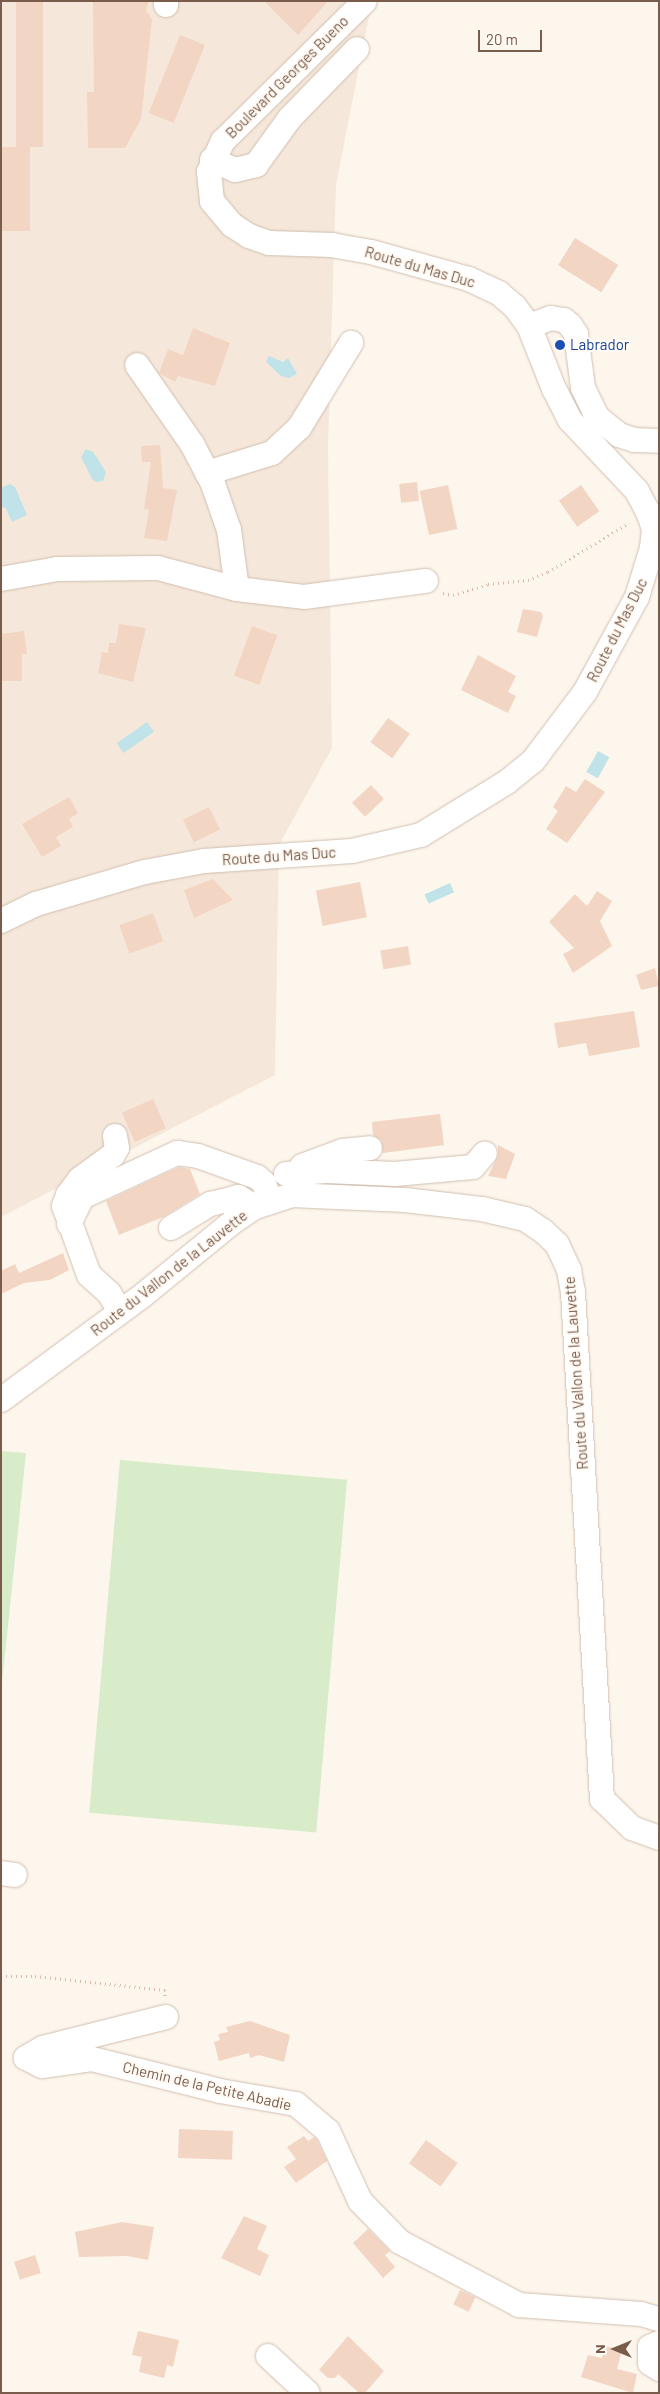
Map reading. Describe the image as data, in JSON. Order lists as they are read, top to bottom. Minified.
{"streets":{"street":["Boulevard Georges Bueno","Route du Mas Duc","Route du Vallon de la Lauvette","Chemin de la Petite Abadie"]},"crossings":[["Boulevard Georges Bueno","Route du Mas Duc"]],"places":["Labrador"],"scale_bar":"20 m","north":"left"}
